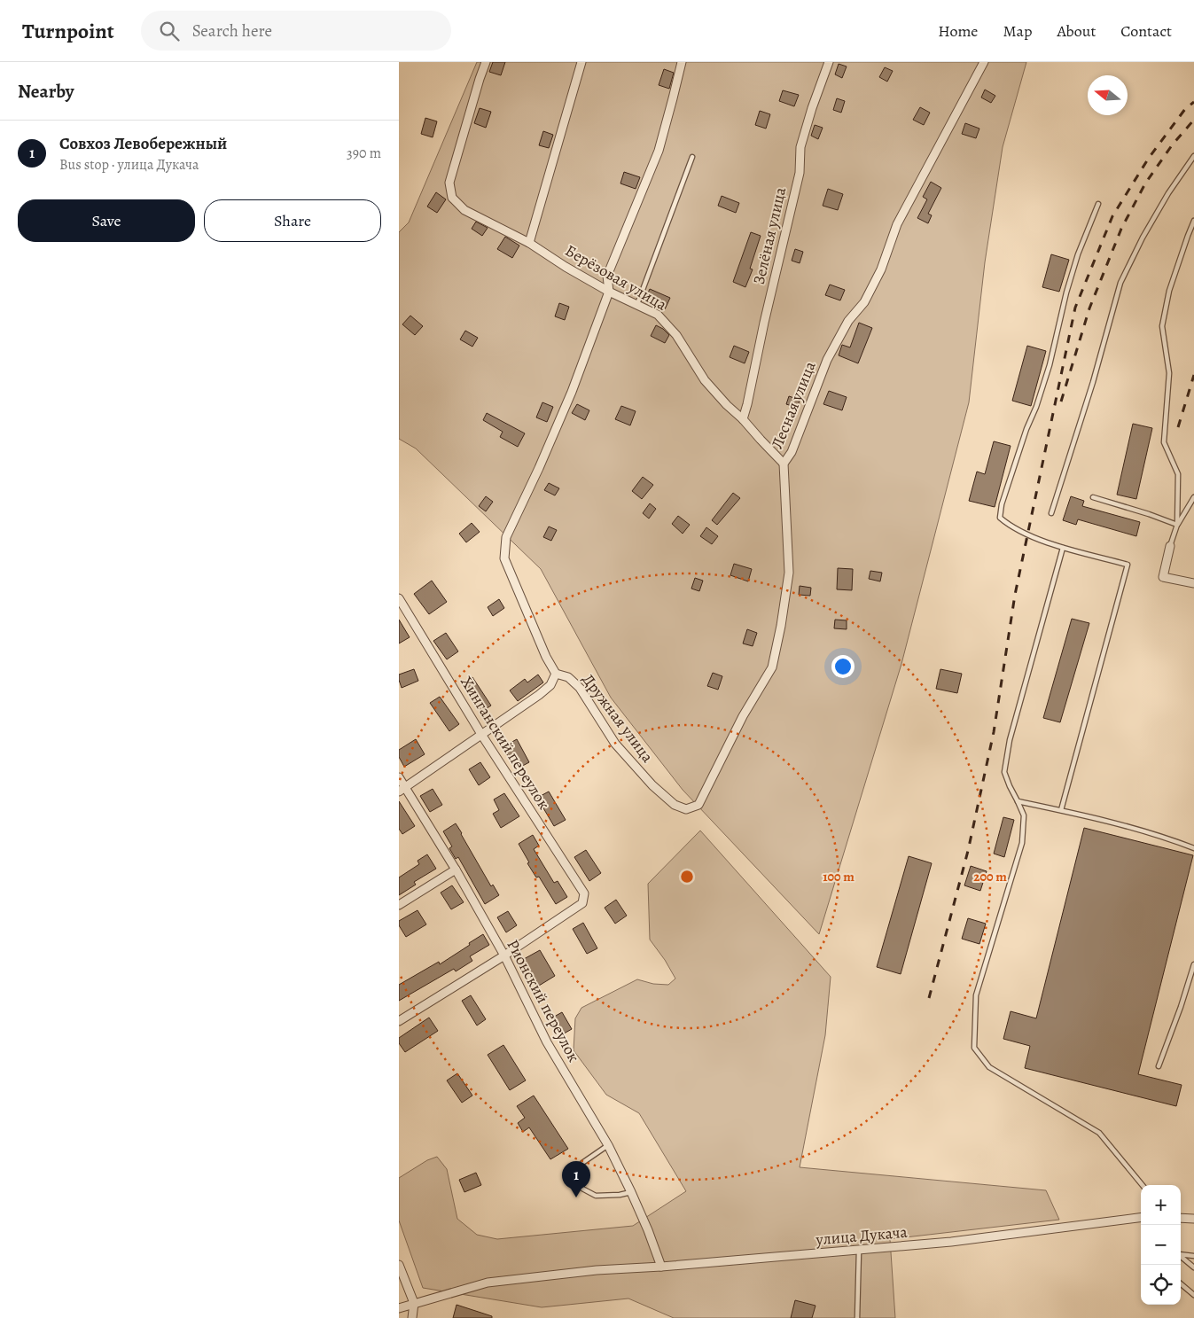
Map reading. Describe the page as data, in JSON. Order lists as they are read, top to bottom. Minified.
{"streets":{"street":["Зелёная улица","Берёзовая улица","Лесная улица","Дружная улица","Хинганский переулок","Рионский переулок","улица Дукача"]},"crossings":[["Зелёная улица","Берёзовая улица"],["Берёзовая улица","Лесная улица"],["Лесная улица","Дружная улица"],["Хинганский переулок","Рионский переулок"]],"north":"left","page":{"header":"Turnpoint","search":"Search here","nav":["Home","Map","About","Contact"],"heading":"Nearby","list":[{"mark":"1","name":"Совхоз Левобережный","note":"Bus stop · улица Дукача","value":"390 m"}],"buttons":["Save","Share"],"pins":"1","map_buttons":["+","−"]},"rings":["100 m","200 m"]}
